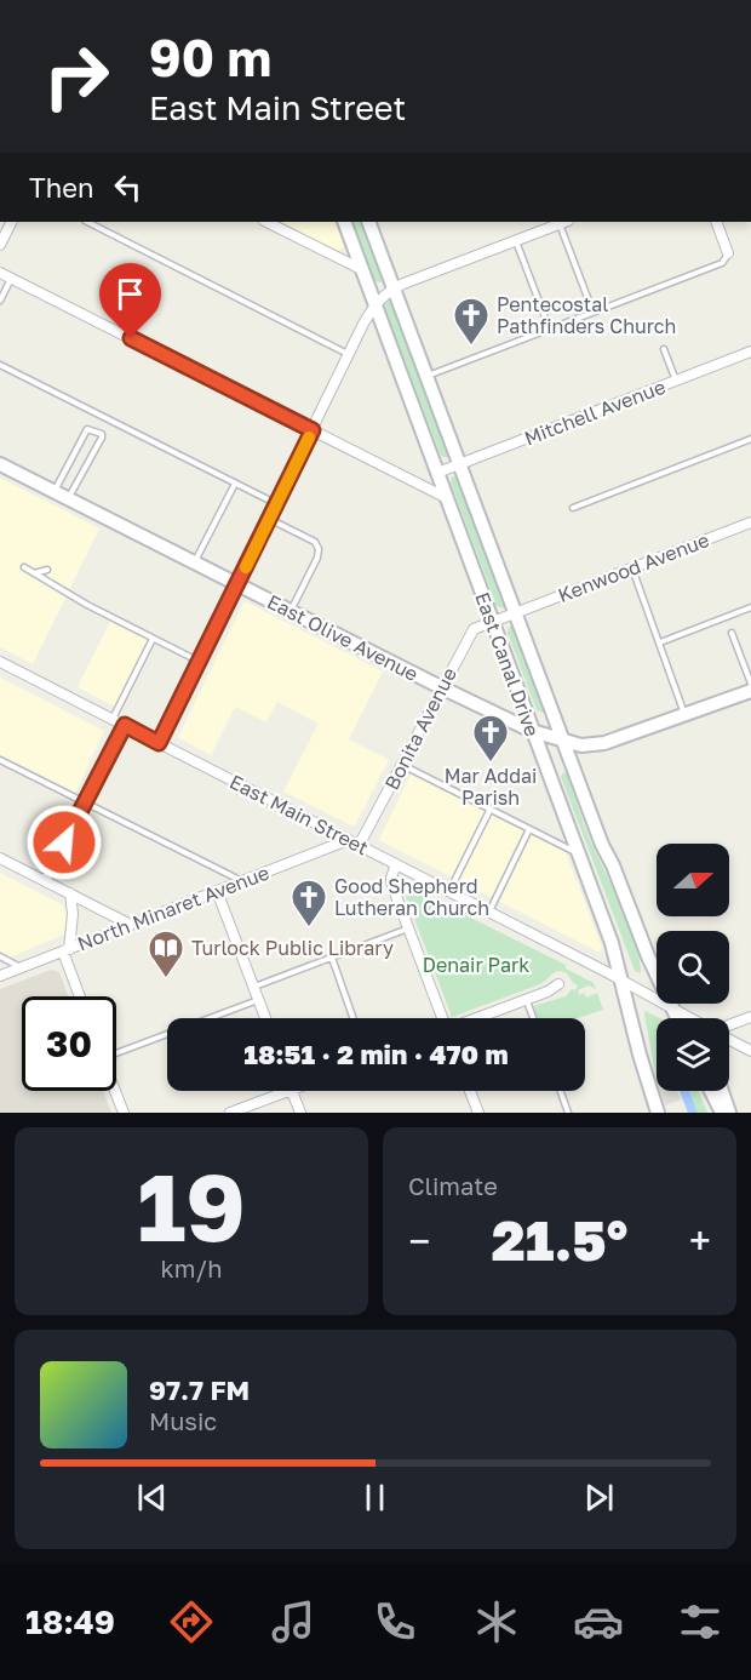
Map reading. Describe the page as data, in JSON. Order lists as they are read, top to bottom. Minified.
{"streets":{"main road":["East Olive Avenue","East Canal Drive"],"street":["Mitchell Avenue","Kenwood Avenue","Bonita Avenue","East Main Street","North Minaret Avenue"]},"crossings":[["Mitchell Avenue","East Canal Drive"],["Kenwood Avenue","East Canal Drive"],["Kenwood Avenue","Bonita Avenue"],["East Olive Avenue","East Canal Drive"],["East Olive Avenue","Bonita Avenue"],["East Canal Drive","Bonita Avenue"],["East Canal Drive","East Main Street"],["Bonita Avenue","East Main Street"],["East Main Street","North Minaret Avenue"]],"parks":["Denair Park"],"places":{"church":["Pentecostal Pathfinders Church","Mar Addai Parish","Good Shepherd Lutheran Church"],"library":["Turlock Public Library"]},"north":"right","page":{"turn":["90 m","East Main Street"],"then":"Then","limit":"30","trip":"18:51 · 2 min · 470 m","tile":[["19","km/h"],"Climate"],"heat":["−","21.5°","+"],"song":["97.7 FM","Music"],"tabs":"18:49"}}
